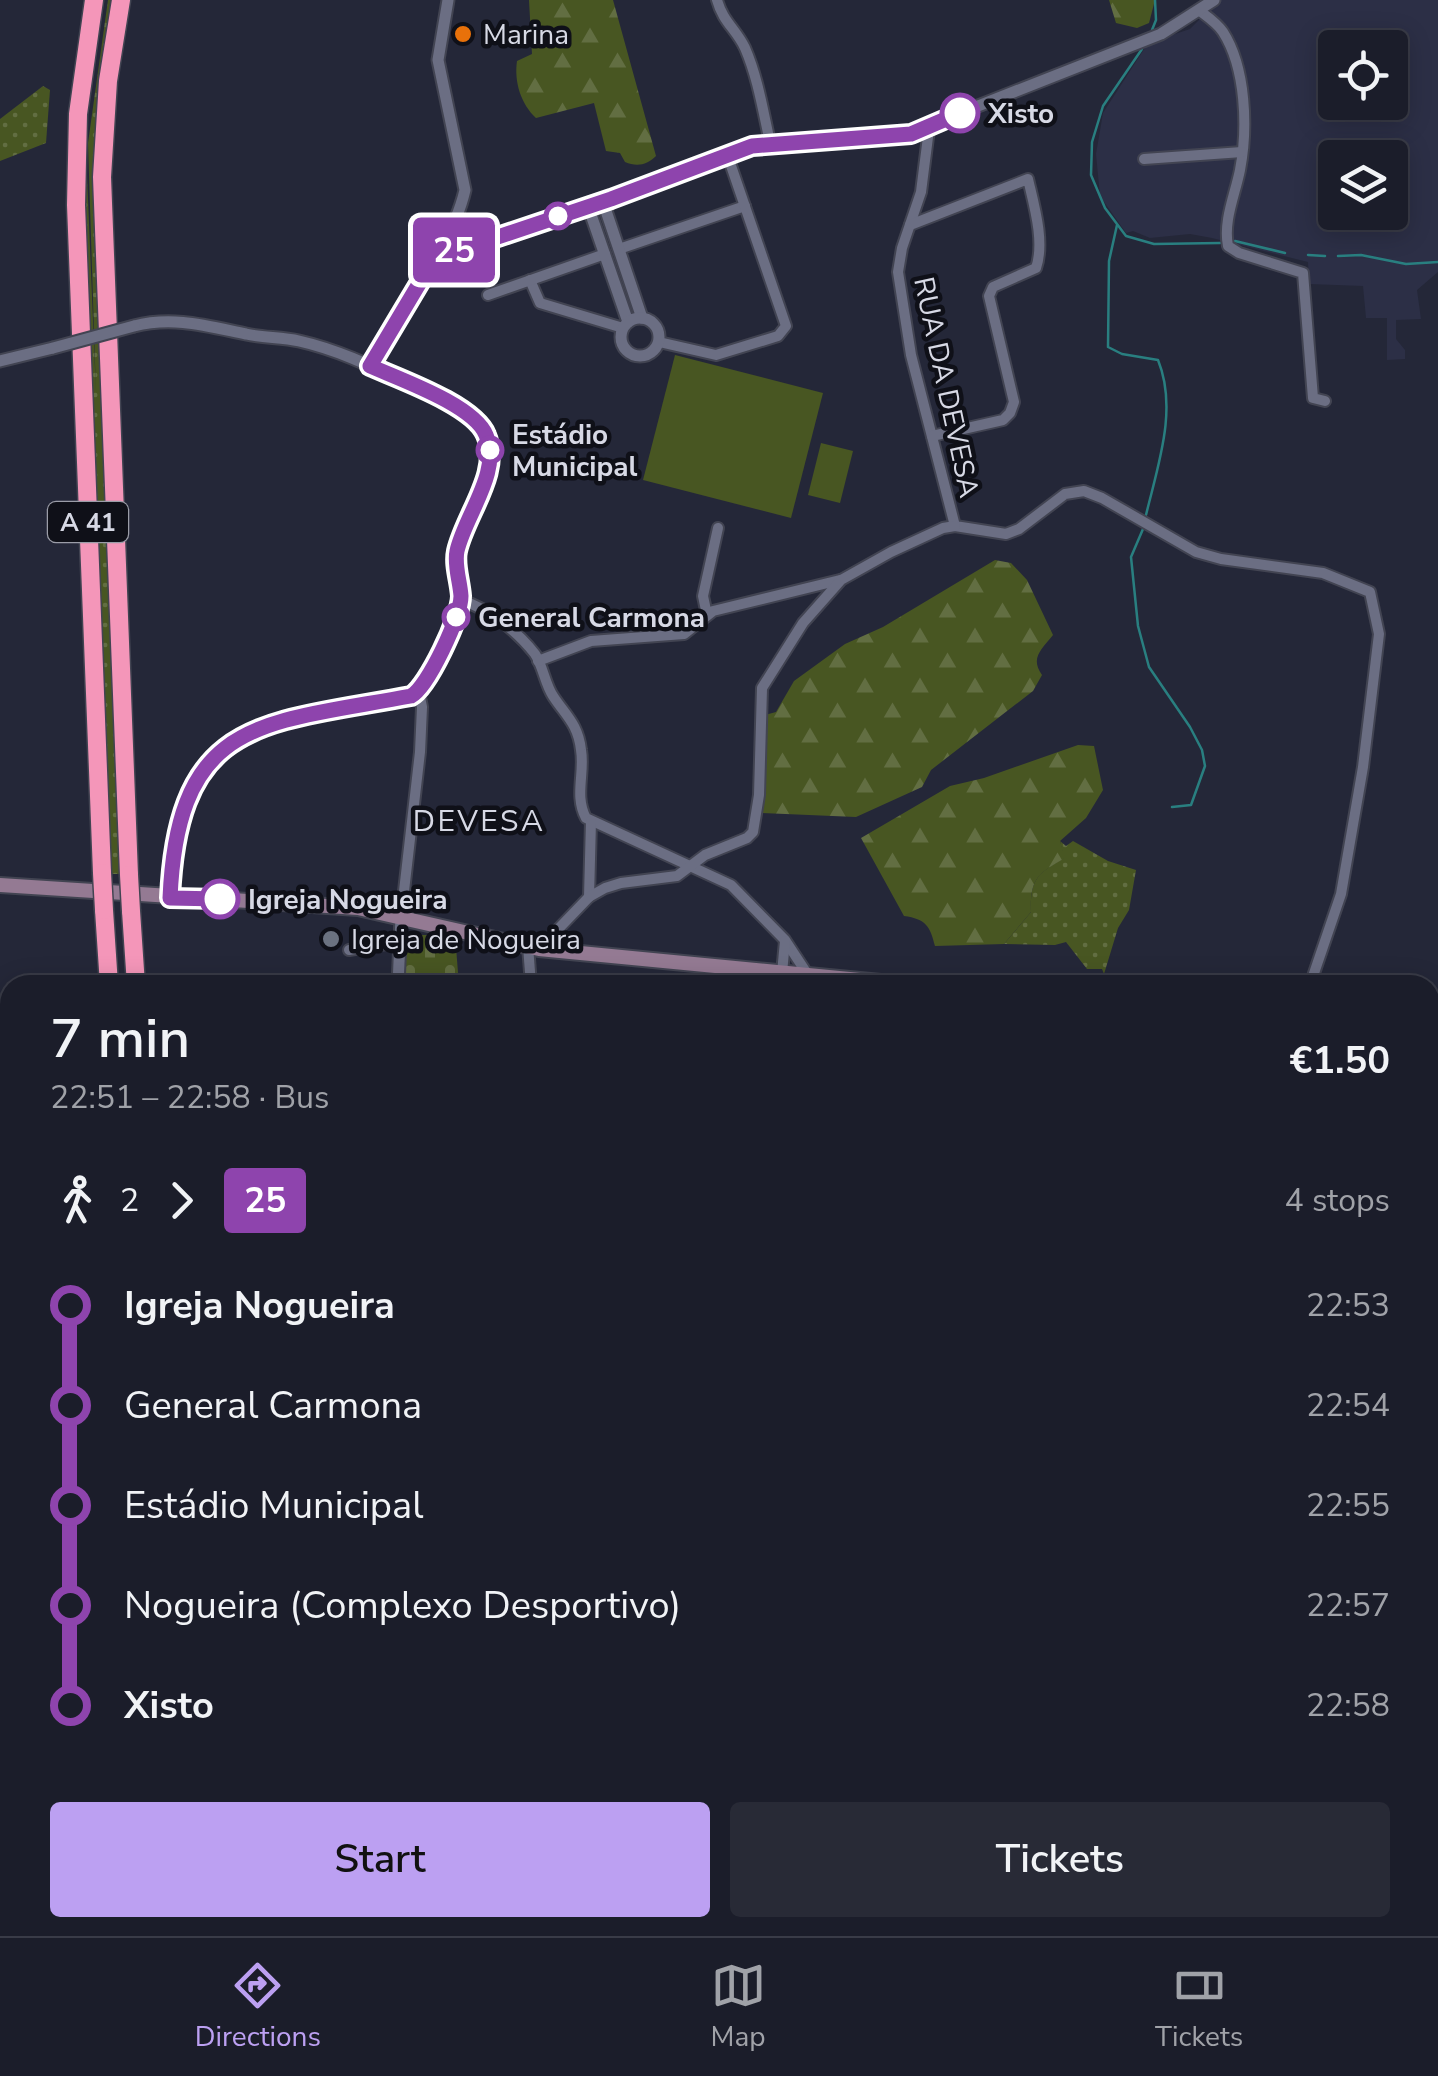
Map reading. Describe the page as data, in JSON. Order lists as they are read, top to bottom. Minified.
{"streets":{"highway":["A 41"],"street":["RUA DA DEVESA"]},"districts":["DEVESA"],"places":["Marina","Xisto","Estádio Municipal","General Carmona","Igreja Nogueira","Igreja de Nogueira"],"lines":["bus line 25"],"page":{"on_map":"25","heading":["7 min","22:51 – 22:58 · Bus","€1.50"],"legs":["2","25","4 stops"],"list":[{"name":"Igreja Nogueira","value":"22:53"},{"name":"General Carmona","value":"22:54"},{"name":"Estádio Municipal","value":"22:55"},{"name":"Nogueira (Complexo Desportivo)","value":"22:57"},{"name":"Xisto","value":"22:58"}],"buttons":["Start","Tickets"],"tabs":["Directions","Map","Tickets"]}}
